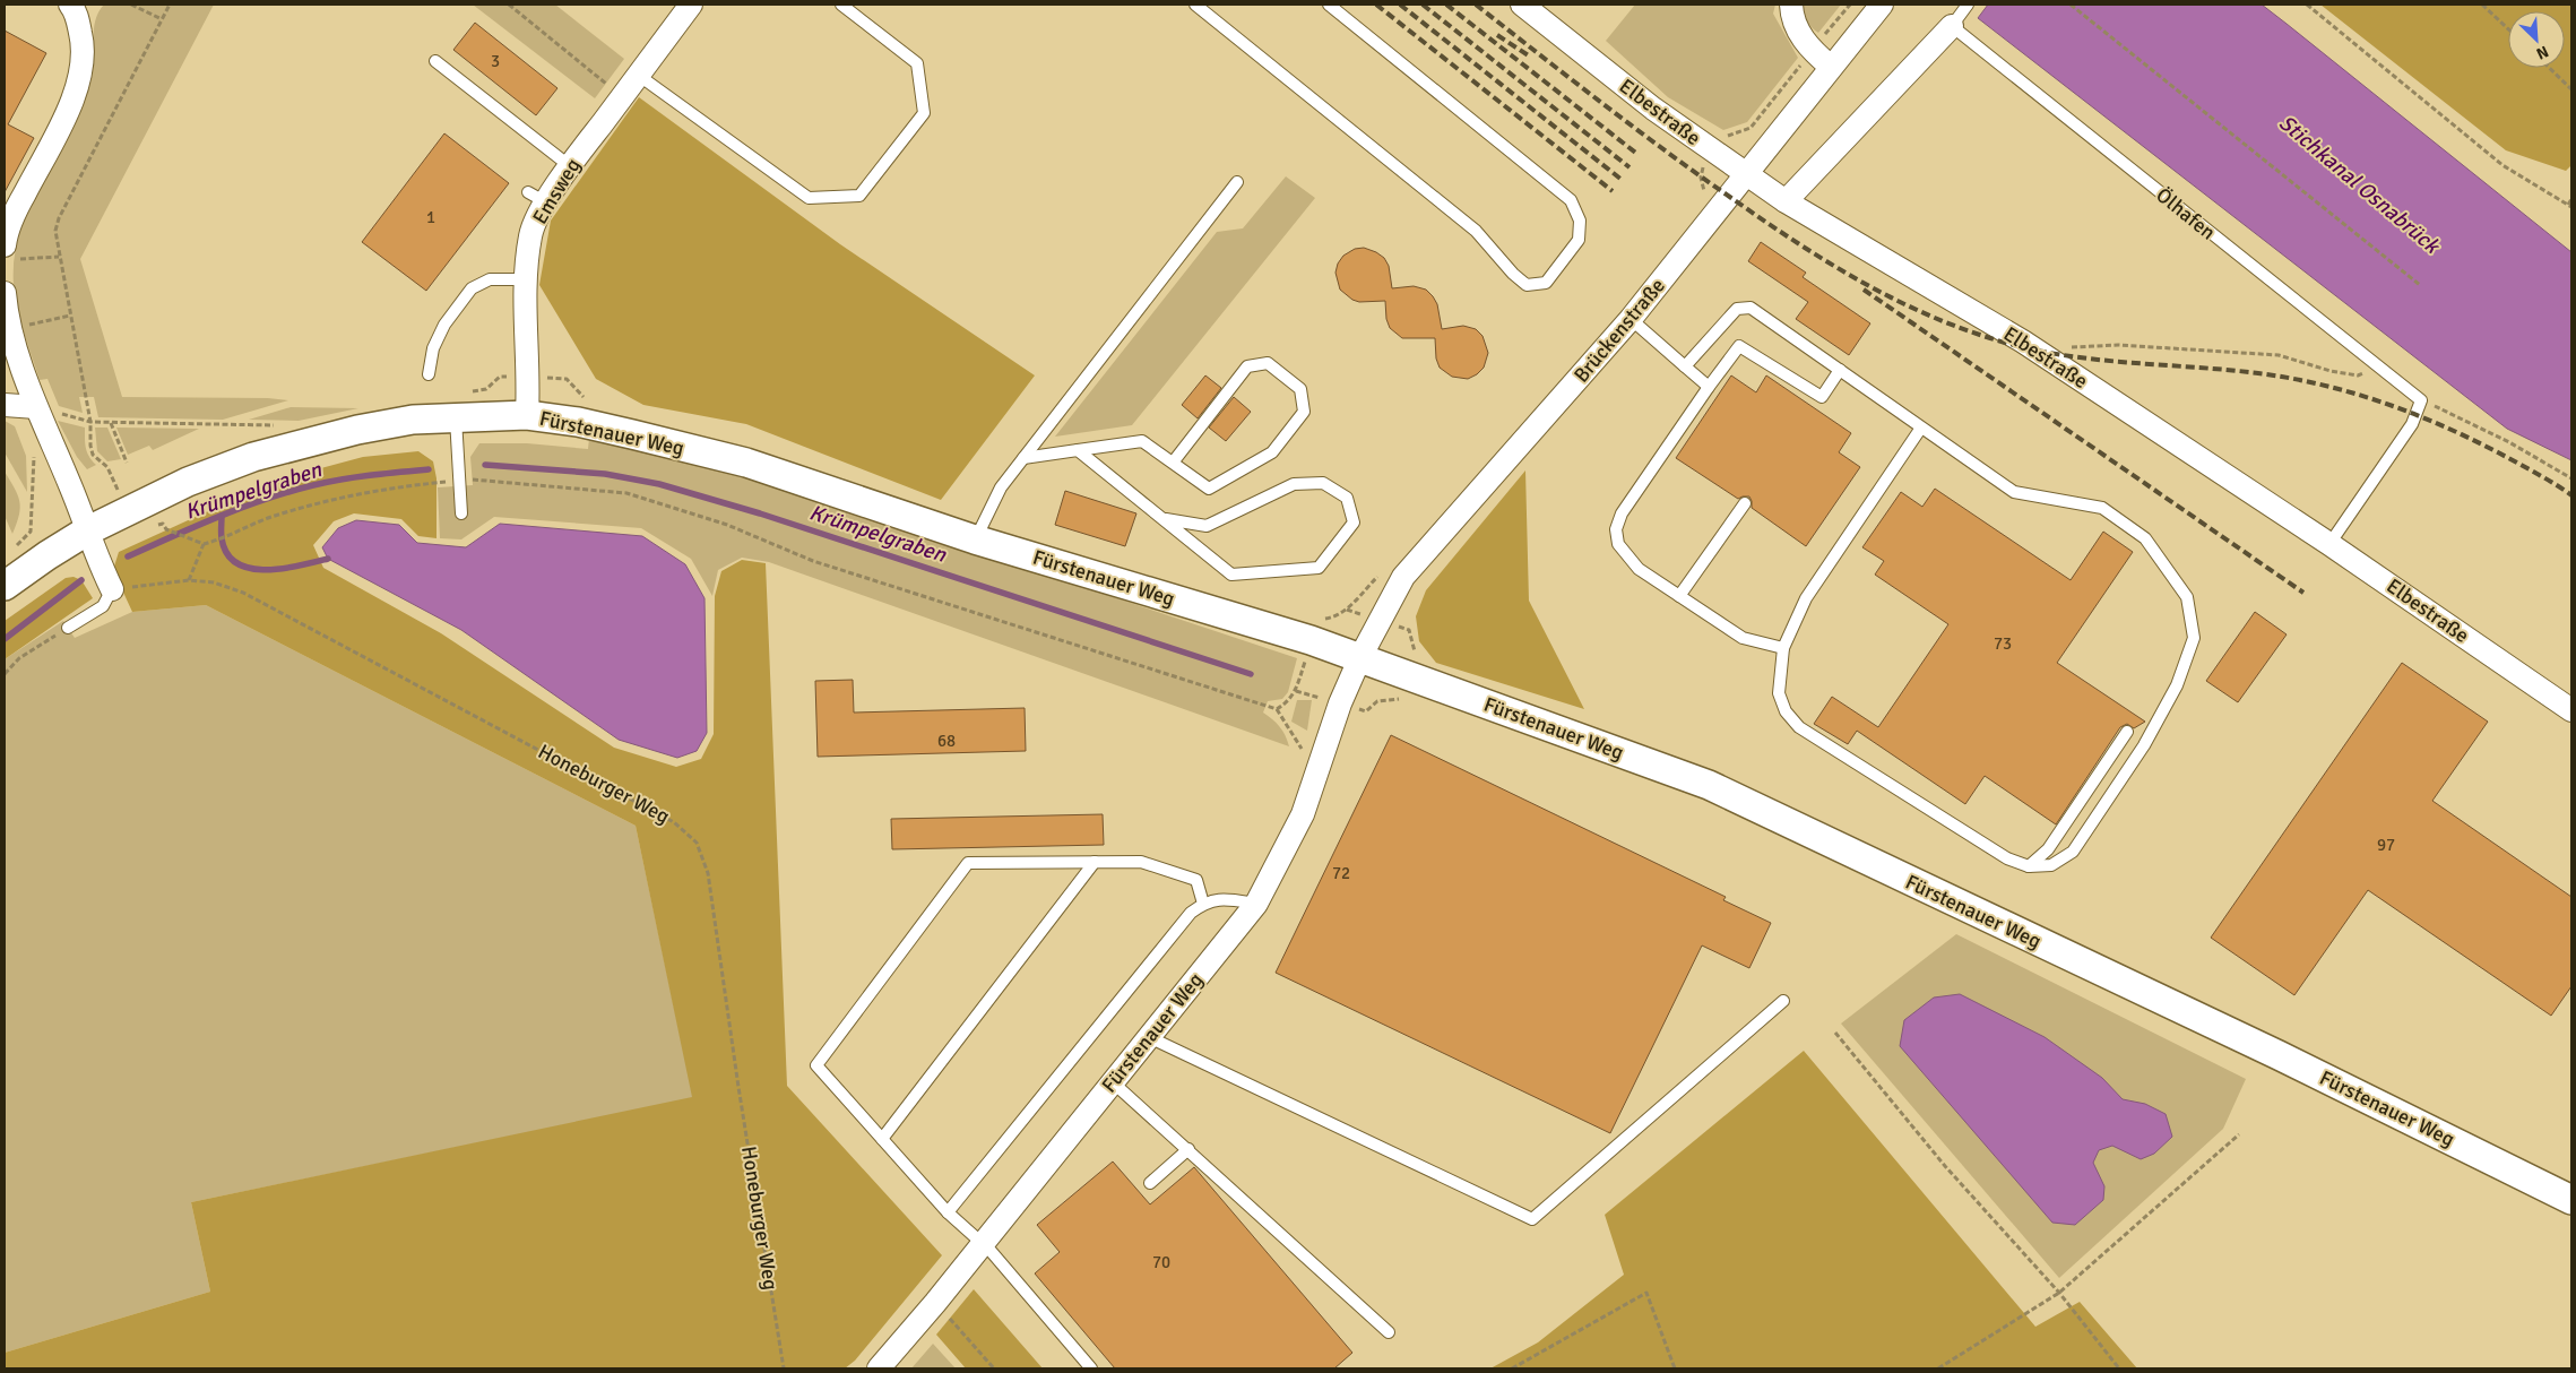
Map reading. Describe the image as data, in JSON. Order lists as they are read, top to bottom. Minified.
{"streets":{"street":["Elbestraße","Emsweg","Brückenstraße","Fürstenauer Weg"],"lane":["Ölhafen"],"path":["Honeburger Weg"]},"crossings":[["Elbestraße","Brückenstraße"],["Emsweg","Fürstenauer Weg"],["Brückenstraße","Fürstenauer Weg"]],"water":["Stichkanal Osnabrück","Krümpelgraben"],"house_numbers":["3","1","73","68","97","72","70"],"north":"bottom right"}
